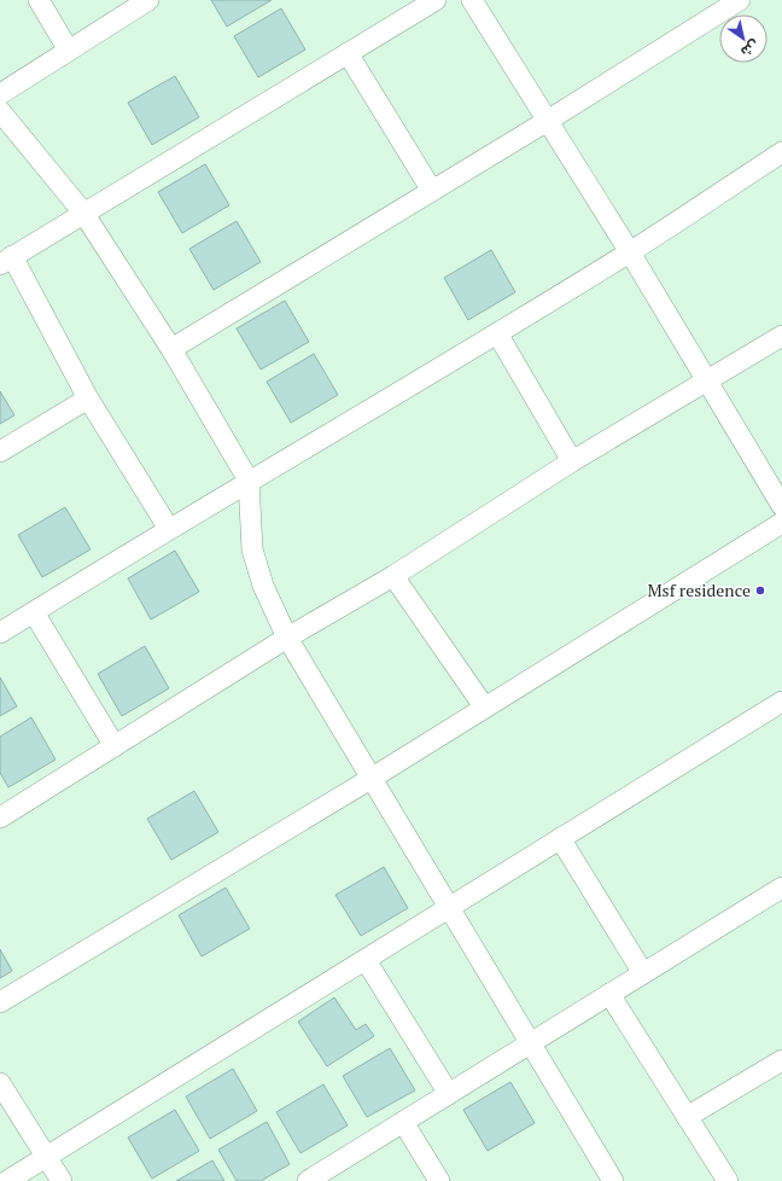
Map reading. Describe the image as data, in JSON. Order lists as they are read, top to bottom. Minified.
{"places":["Msf residence"],"north":"bottom right"}
